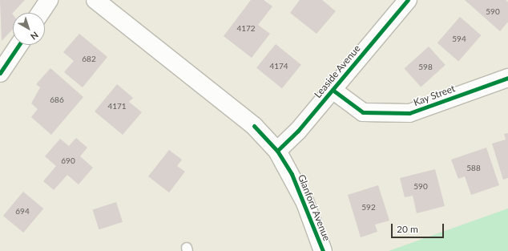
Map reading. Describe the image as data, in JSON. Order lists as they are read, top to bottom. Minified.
{"streets":{"street":["Leaside Avenue","Kay Street","Glanford Avenue"]},"crossings":[["Leaside Avenue","Kay Street"],["Leaside Avenue","Glanford Avenue"]],"house_numbers":["590","4172","594","682","4174","598","686","4171","690","588","590","592","694"],"scale_bar":"20 m","north":"bottom right"}
